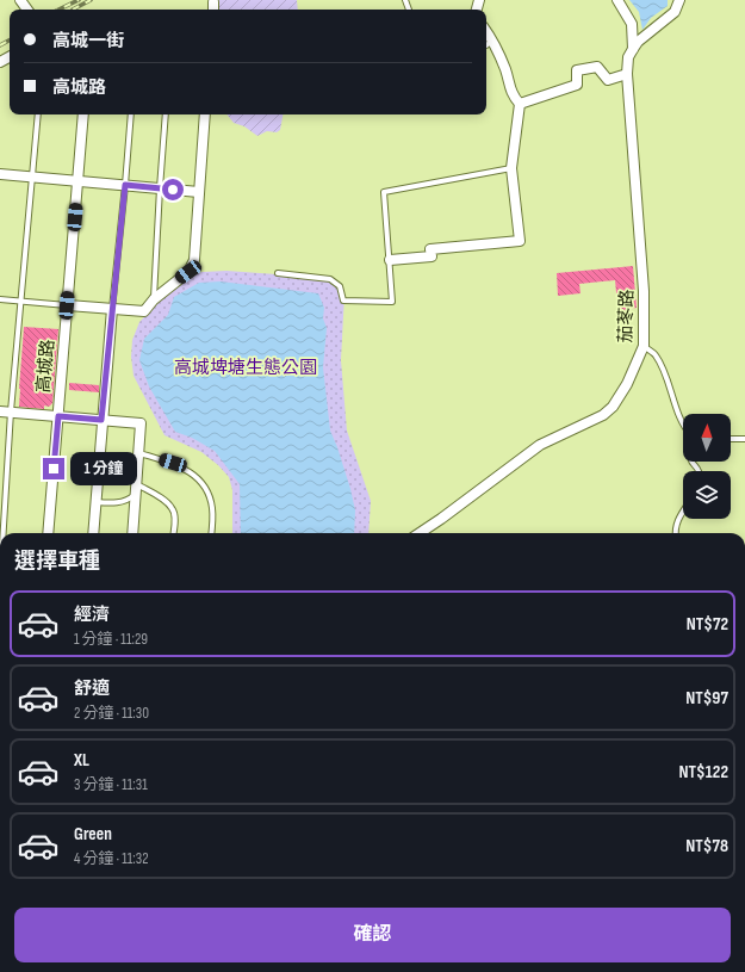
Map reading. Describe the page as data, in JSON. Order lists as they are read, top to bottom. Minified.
{"streets":{"street":["茄苳路","高城路"]},"parks":["高城埤塘生態公園"],"north":"top","page":{"banner":["高城一街","高城路"],"bubble":"1 分鐘","heading":"選擇車種","list":[{"name":"經濟","note":"1 分鐘 · 11:29","value":"NT$72"},{"name":"舒適","note":"2 分鐘 · 11:30","value":"NT$97"},{"name":"XL","note":"3 分鐘 · 11:31","value":"NT$122"},{"name":"Green","note":"4 分鐘 · 11:32","value":"NT$78"}],"buttons":"確認"}}
